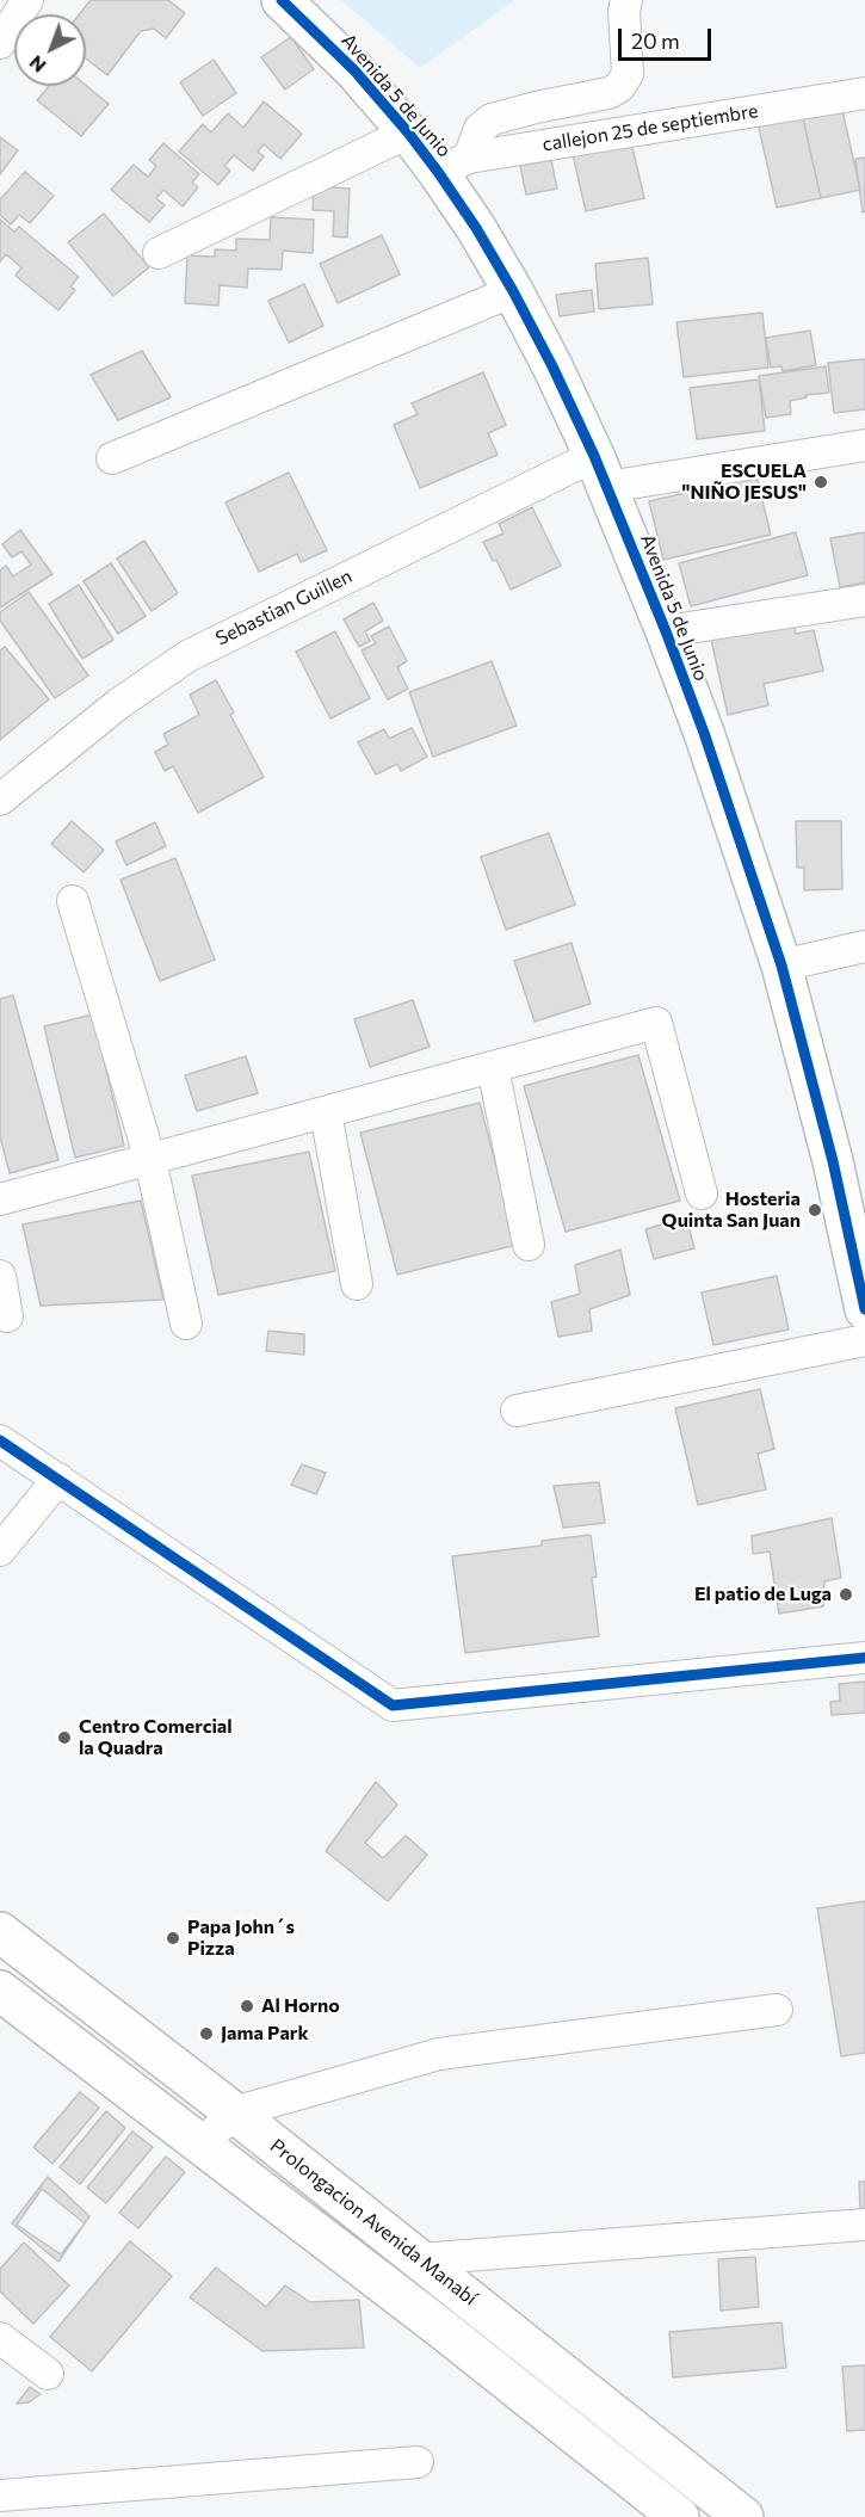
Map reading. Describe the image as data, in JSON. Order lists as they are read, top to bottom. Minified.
{"streets":{"main road":["Avenida 5 de Junio","Prolongacion Avenida Manabí"],"street":["callejon 25 de septiembre","Sebastian Guillen"]},"crossings":[["Avenida 5 de Junio","callejon 25 de septiembre"],["Avenida 5 de Junio","Sebastian Guillen"]],"places":["ESCUELA \"NIÑO JESUS\"","Hosteria Quinta San Juan","El patio de Luga","Centro Comercial la Quadra","Papa John´s Pizza","Al Horno","Jama Park"],"scale_bar":"20 m","north":"bottom left"}
